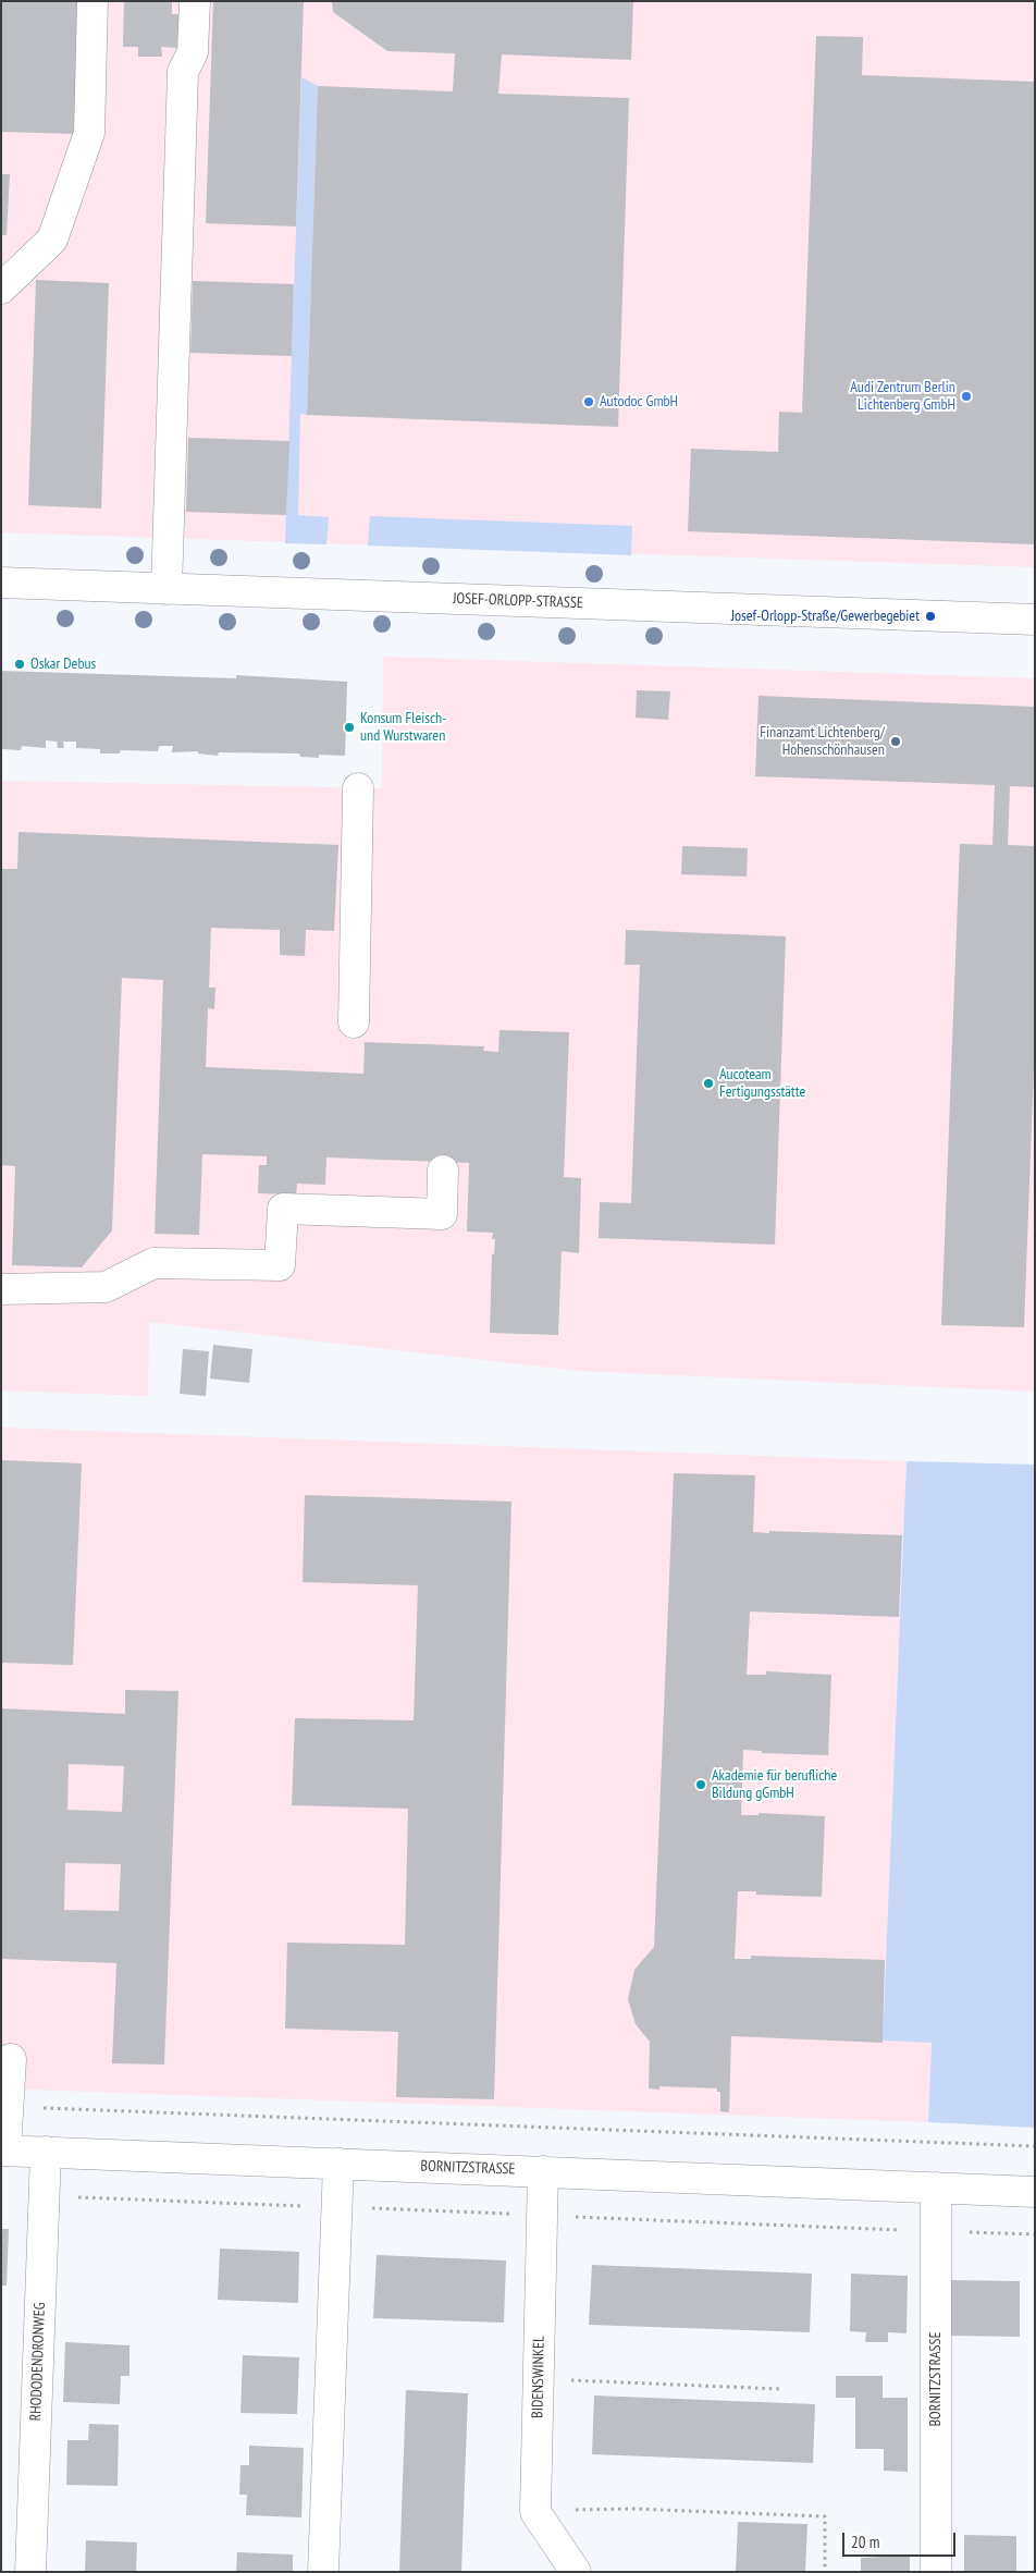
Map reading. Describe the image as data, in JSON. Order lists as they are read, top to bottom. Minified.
{"streets":{"street":["JOSEF-ORLOPP-STRASSE","BORNITZSTRASSE","RHODODENDRONWEG","BIDENSWINKEL"]},"crossings":[["BORNITZSTRASSE","RHODODENDRONWEG"],["BORNITZSTRASSE","BIDENSWINKEL"]],"places":["Audi Zentrum Berlin Lichtenberg GmbH","Autodoc GmbH","Josef-Orlopp-Straße/Gewerbegebiet","Oskar Debus","Konsum Fleisch- und Wurstwaren","Finanzamt Lichtenberg/ Hohenschönhausen","Aucoteam Fertigungsstätte","Akademie für berufliche Bildung gGmbH"],"scale_bar":"20 m"}
